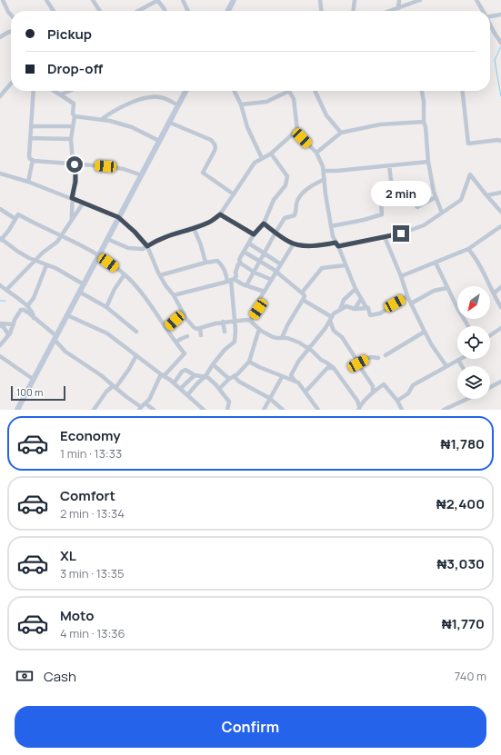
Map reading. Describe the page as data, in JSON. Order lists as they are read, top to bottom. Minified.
{"scale_bar":"100 m","north":"bottom left","page":{"banner":["Pickup","Drop-off"],"bubble":"2 min","scale":"100 m","list":[{"name":"Economy","note":"1 min · 13:33","value":"₦1,780"},{"name":"Comfort","note":"2 min · 13:34","value":"₦2,400"},{"name":"XL","note":"3 min · 13:35","value":"₦3,030"},{"name":"Moto","note":"4 min · 13:36","value":"₦1,770"}],"pay":["Cash","740 m"],"buttons":"Confirm"}}
